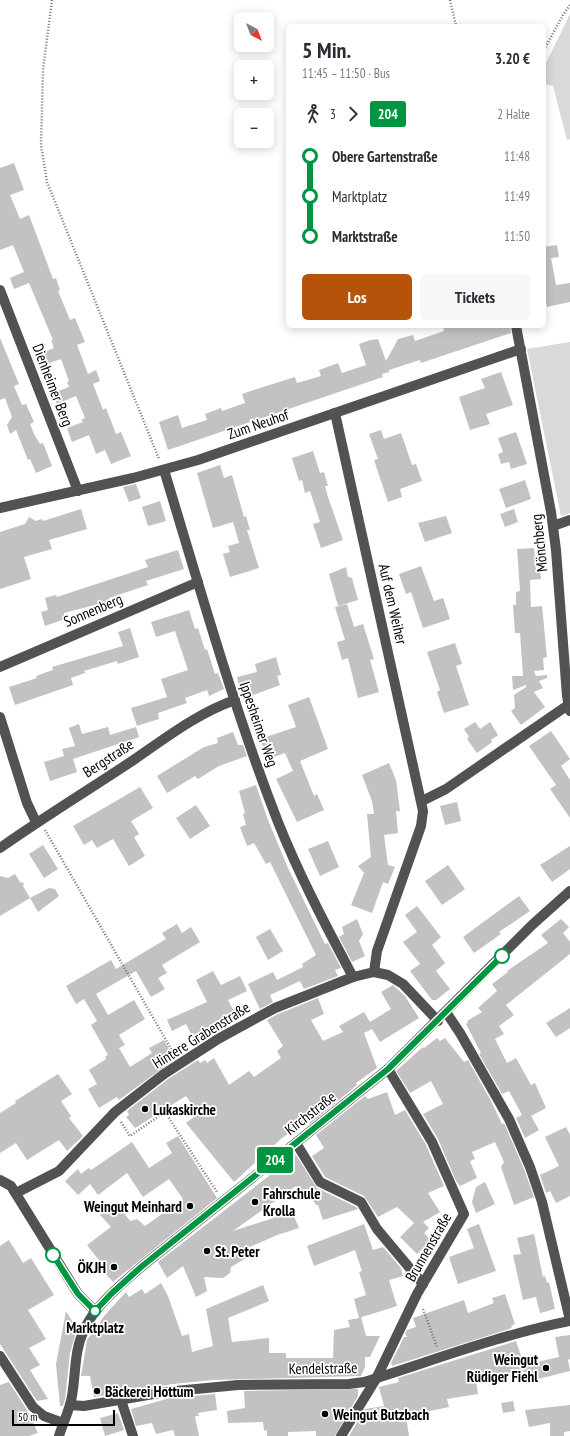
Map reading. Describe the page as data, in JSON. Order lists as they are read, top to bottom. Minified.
{"streets":{"street":["Dienheimer Berg","Zum Neuhof","Mönchberg","Auf dem Weiher","Sonnenberg","Ippesheimer Weg","Bergstraße","Hintere Grabenstraße","Kirchstraße","Brunnenstraße","Kendelstraße"]},"crossings":[["Dienheimer Berg","Zum Neuhof"],["Zum Neuhof","Mönchberg"],["Zum Neuhof","Auf dem Weiher"],["Zum Neuhof","Ippesheimer Weg"],["Auf dem Weiher","Hintere Grabenstraße"],["Sonnenberg","Ippesheimer Weg"],["Ippesheimer Weg","Bergstraße"],["Ippesheimer Weg","Hintere Grabenstraße"],["Kirchstraße","Brunnenstraße"],["Kirchstraße","Kendelstraße"],["Brunnenstraße","Kendelstraße"]],"places":["Lukaskirche","Fahrschule Krolla","Weingut Meinhard","St. Peter","ÖKJH","Marktplatz","Weingut Rüdiger Fiehl","Bäckerei Hottum","Weingut Butzbach"],"lines":["bus line 204"],"scale_bar":"50 m","north":"bottom right","page":{"on_map":"204","map_buttons":["+","−"],"heading":["5 Min.","11:45 – 11:50 · Bus","3.20 €"],"legs":["3","204","2 Halte"],"list":[{"name":"Obere Gartenstraße","value":"11:48"},{"name":"Marktplatz","value":"11:49"},{"name":"Marktstraße","value":"11:50"}],"buttons":["Los","Tickets"],"scale":"50 m"}}
